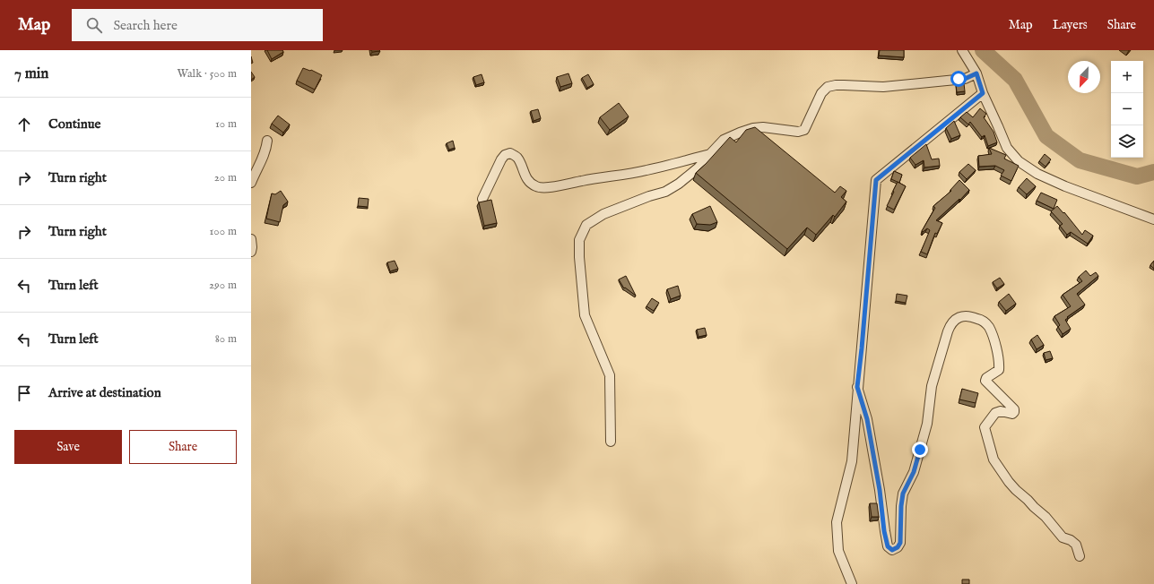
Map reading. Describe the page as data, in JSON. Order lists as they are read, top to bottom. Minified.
{"north":"bottom left","page":{"header":"Map","search":"Search here","nav":["Map","Layers","Share"],"heading":["7 min","Walk · 500 m"],"map_buttons":["+","−"],"list":[["Continue","10 m"],["Turn right","20 m"],["Turn right","100 m"],["Turn left","290 m"],["Turn left","80 m"],"Arrive at destination"],"buttons":["Save","Share"]}}
